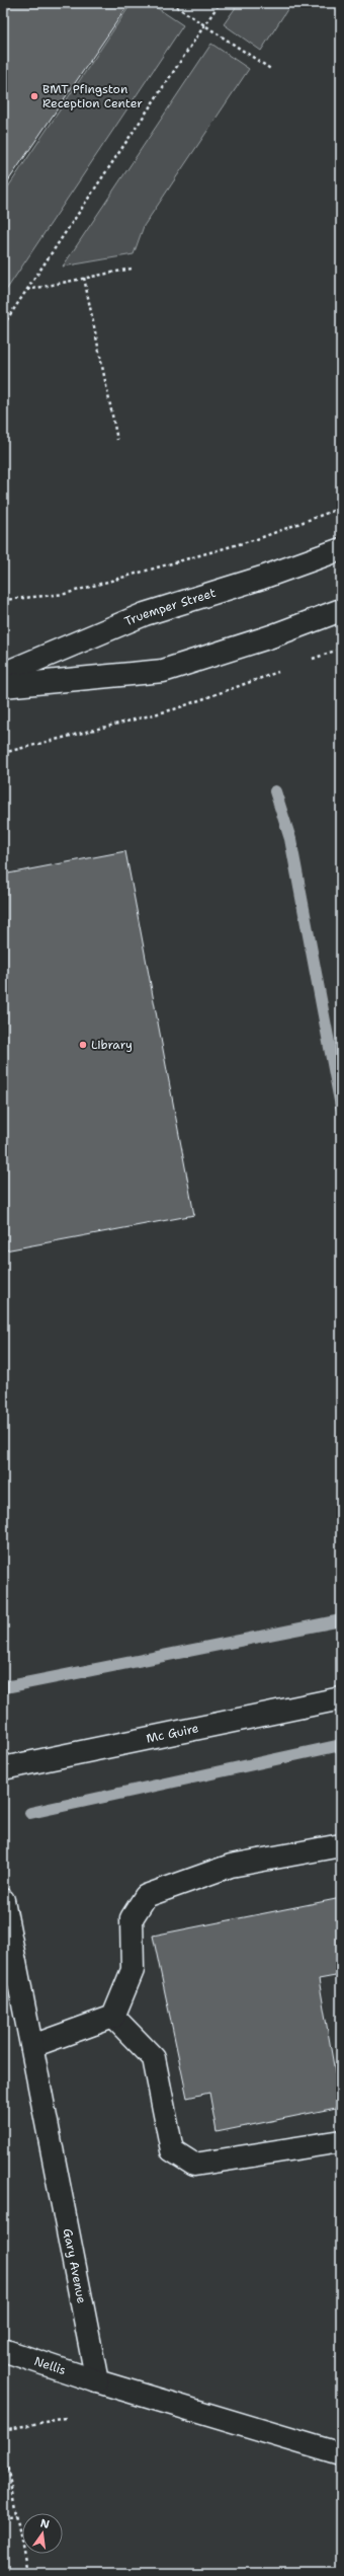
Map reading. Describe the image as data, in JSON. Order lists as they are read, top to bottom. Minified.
{"streets":{"street":["Truemper Street","Mc Guire","Gary Avenue","Nellis"]},"crossings":[["Gary Avenue","Nellis"]],"places":["BMT Pfingston Reception Center","Library"],"north":"top"}
